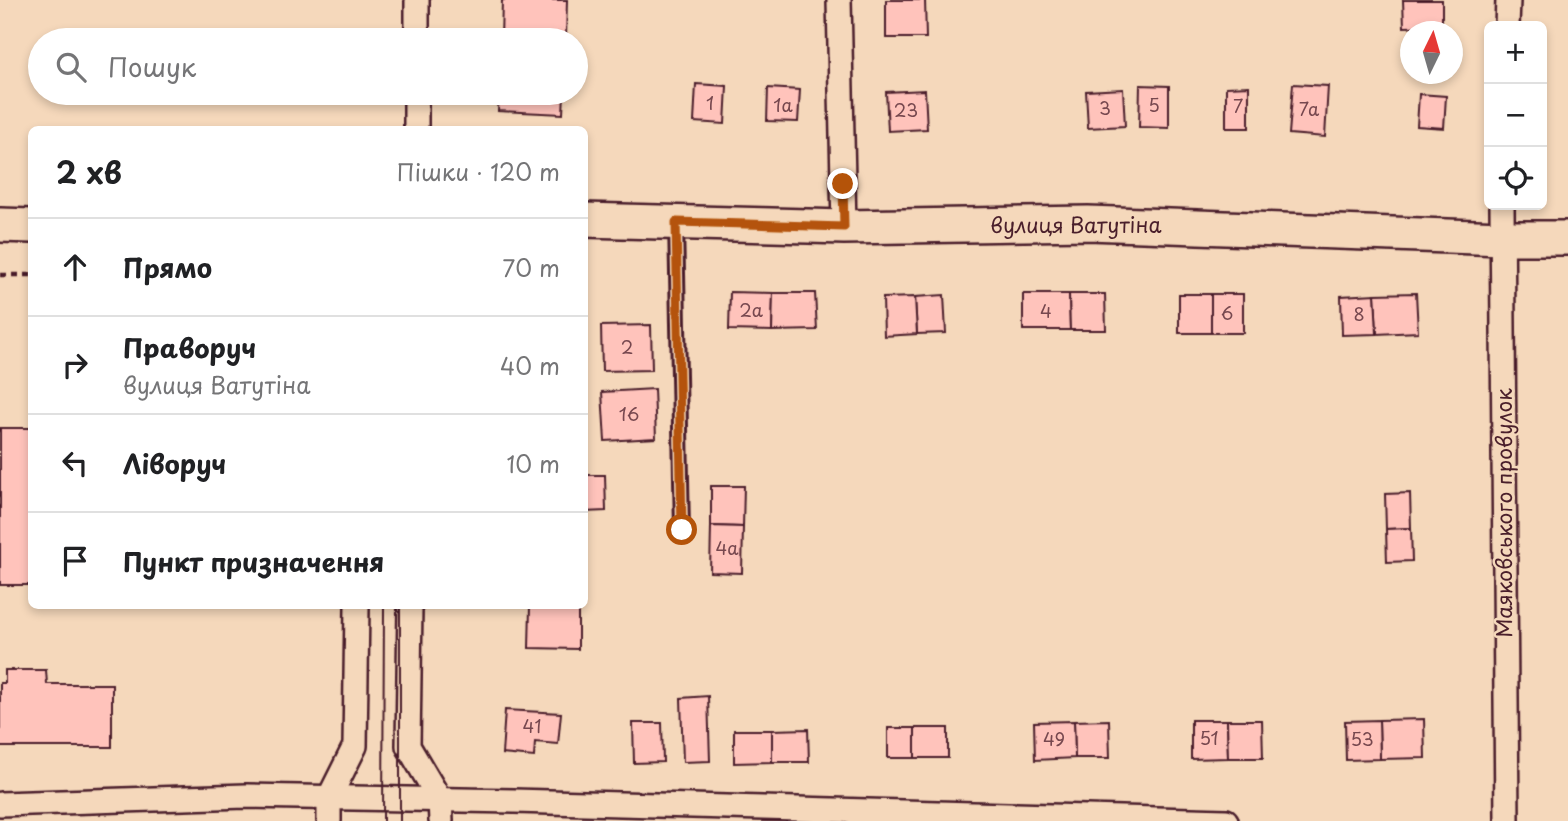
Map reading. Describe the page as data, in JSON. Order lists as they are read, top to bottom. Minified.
{"streets":{"street":["вулиця Ватутіна","Маяковського провулок"]},"crossings":[["вулиця Ватутіна","Маяковського провулок"]],"house_numbers":["1","1а","5","7","3","7а","23","2а","4","6","8","2","16","4а","41","51","49","53"],"north":"top","page":{"map_buttons":["+","−"],"search":"Пошук","heading":["2 хв","Пішки · 120 m"],"list":[["Прямо","70 m"],["Праворуч","вулиця Ватутіна","40 m"],["Ліворуч","10 m"],"Пункт призначення"]}}
